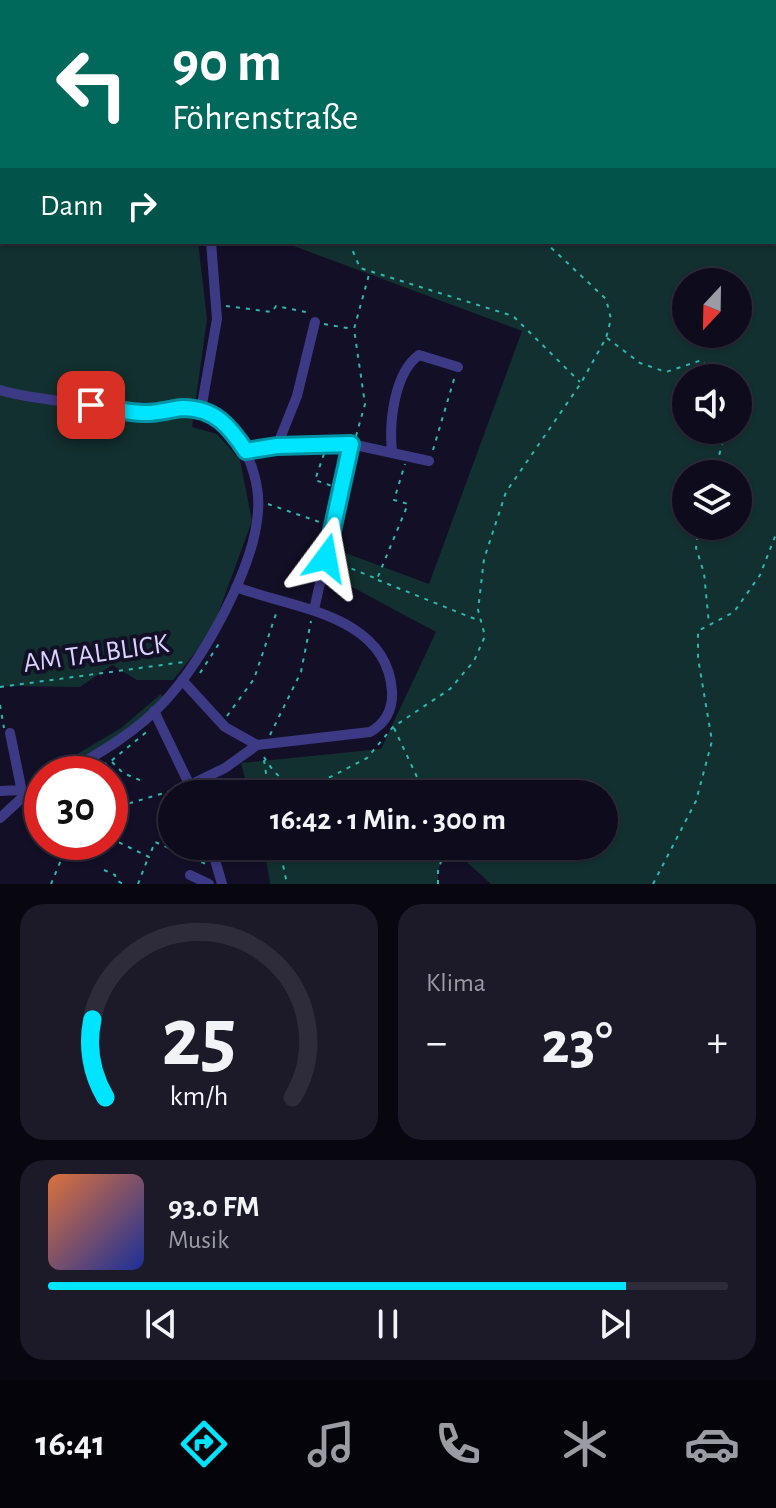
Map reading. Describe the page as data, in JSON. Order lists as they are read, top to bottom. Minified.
{"streets":{"path":["AM TALBLICK"]},"north":"bottom","page":{"turn":["90 m","Föhrenstraße"],"then":"Dann","limit":"30","trip":"16:42 · 1 Min. · 300 m","tile":"Klima","heat":["−","23°","+"],"song":["93.0 FM","Musik"],"tabs":"16:41","gauge":["25","km/h"]}}
